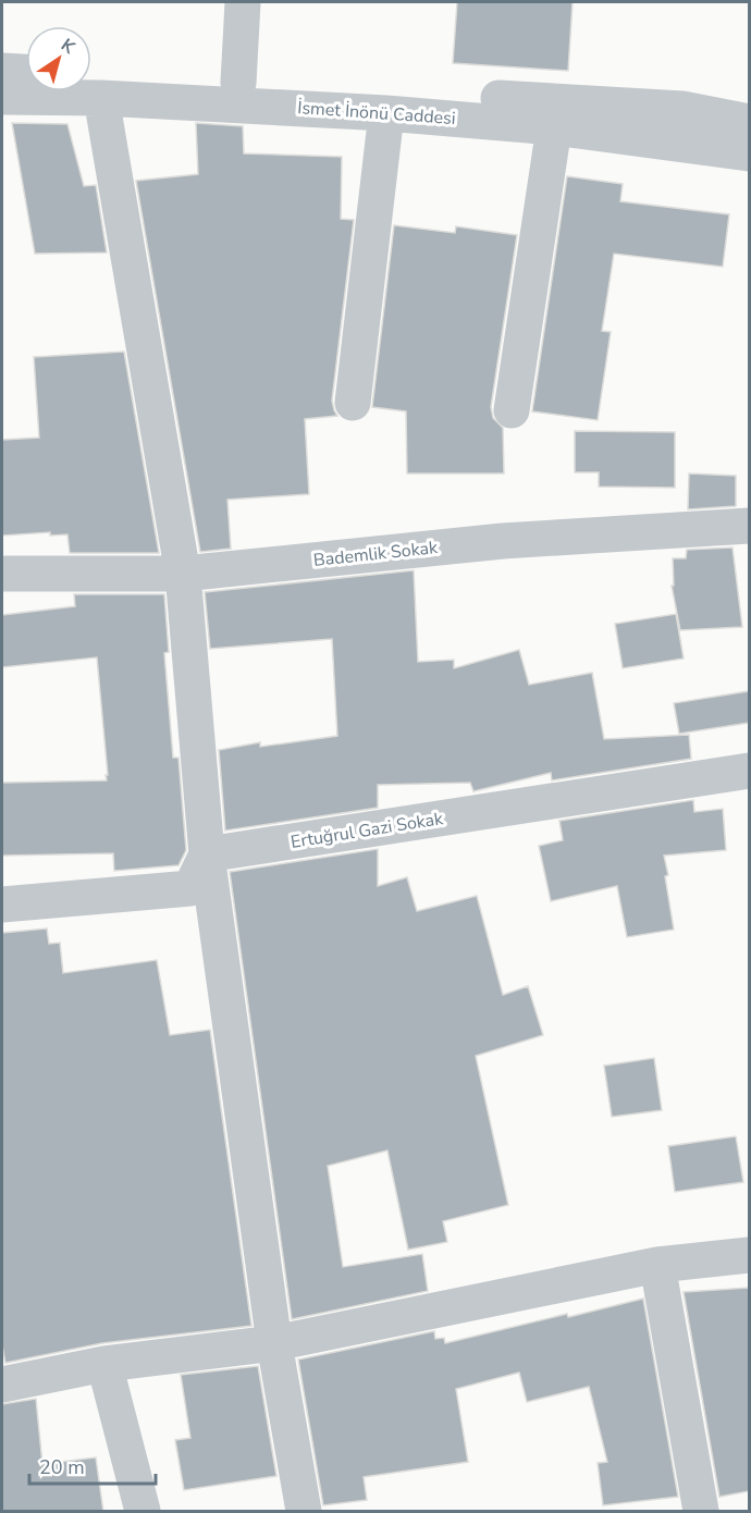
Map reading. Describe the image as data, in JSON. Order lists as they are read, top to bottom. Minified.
{"streets":{"street":["İsmet İnönü Caddesi","Bademlik Sokak","Ertuğrul Gazi Sokak"]},"scale_bar":"20 m","north":"top right"}
